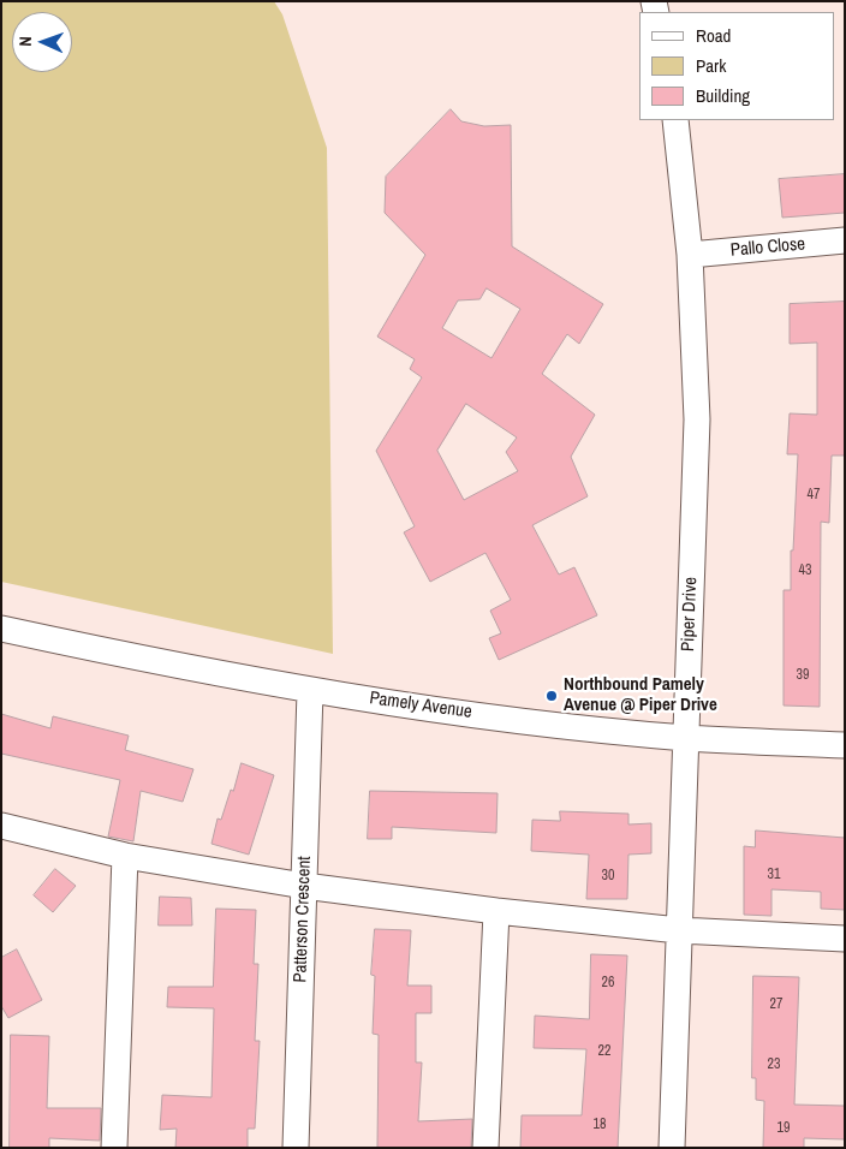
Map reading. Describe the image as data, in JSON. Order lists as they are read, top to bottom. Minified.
{"streets":{"street":["Pallo Close","Piper Drive","Pamely Avenue","Patterson Crescent"]},"crossings":[["Pallo Close","Piper Drive"],["Piper Drive","Pamely Avenue"],["Pamely Avenue","Patterson Crescent"]],"places":["Northbound Pamely Avenue @ Piper Drive"],"house_numbers":["47","43","39","31","30","26","27","22","23","18","19"],"legend":["Road","Park","Building"],"north":"left"}
